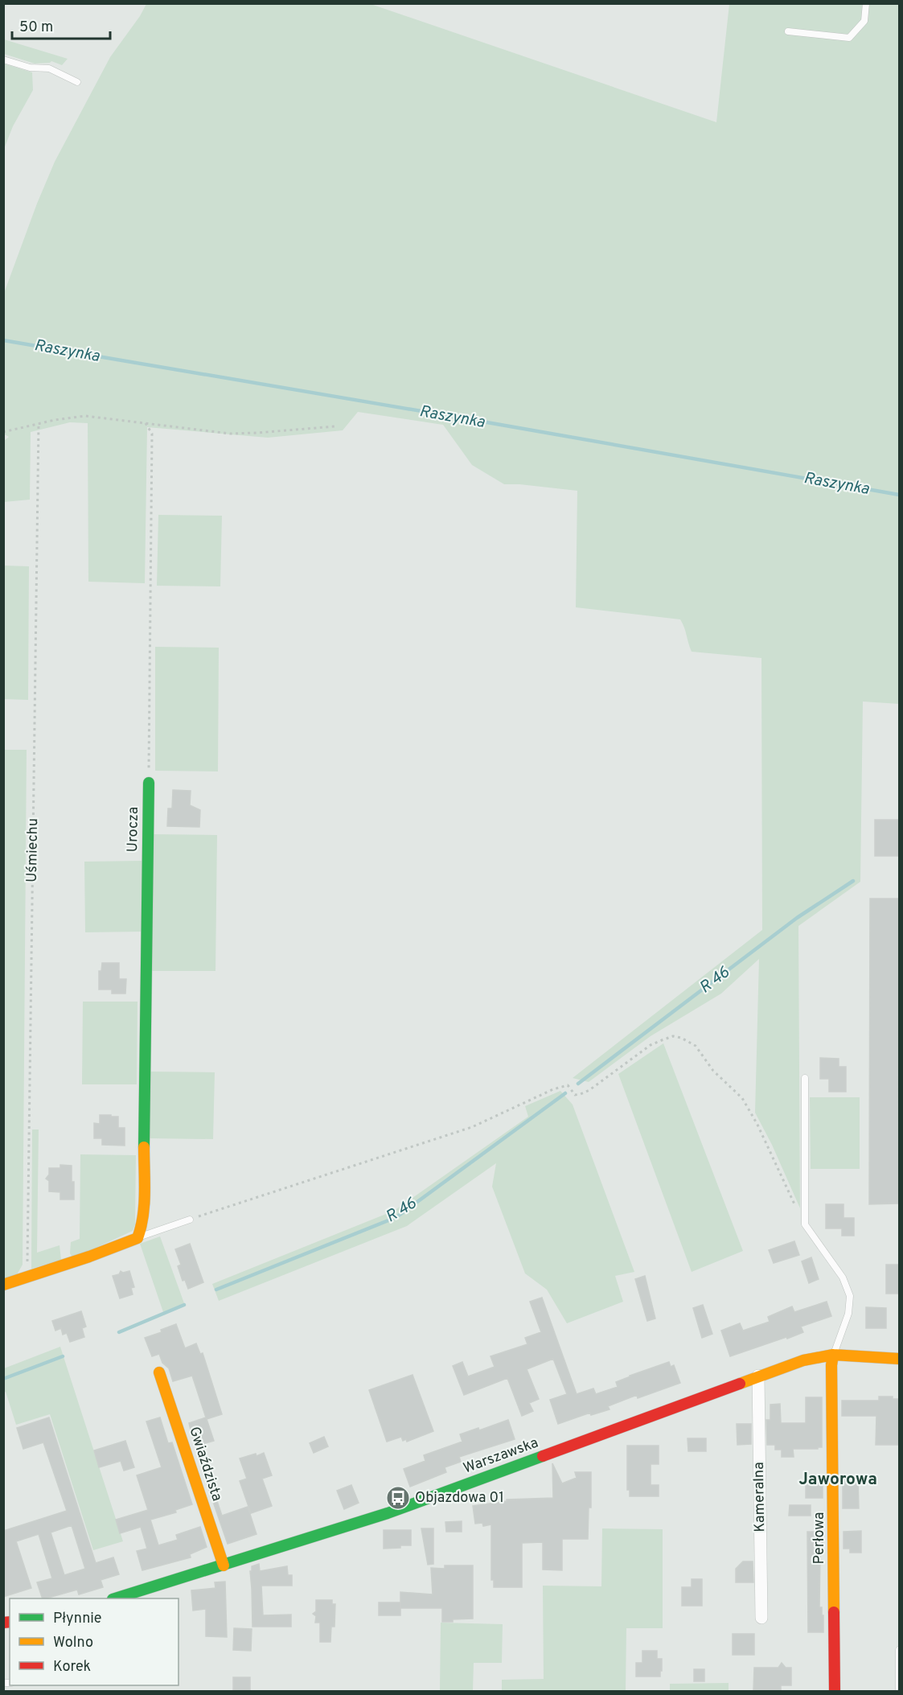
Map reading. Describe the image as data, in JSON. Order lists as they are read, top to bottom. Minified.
{"streets":{"street":["Urocza","Warszawska","Gwiaździsta","Kameralna","Perłowa"],"path":["Uśmiechu"]},"crossings":[["Warszawska","Gwiaździsta"],["Warszawska","Kameralna"],["Warszawska","Perłowa"]],"districts":["Jaworowa"],"water":["Raszynka","R 46"],"places":{"bus stop":["Objazdowa 01"]},"legend":["Płynnie","Wolno","Korek"],"scale_bar":"50 m"}
